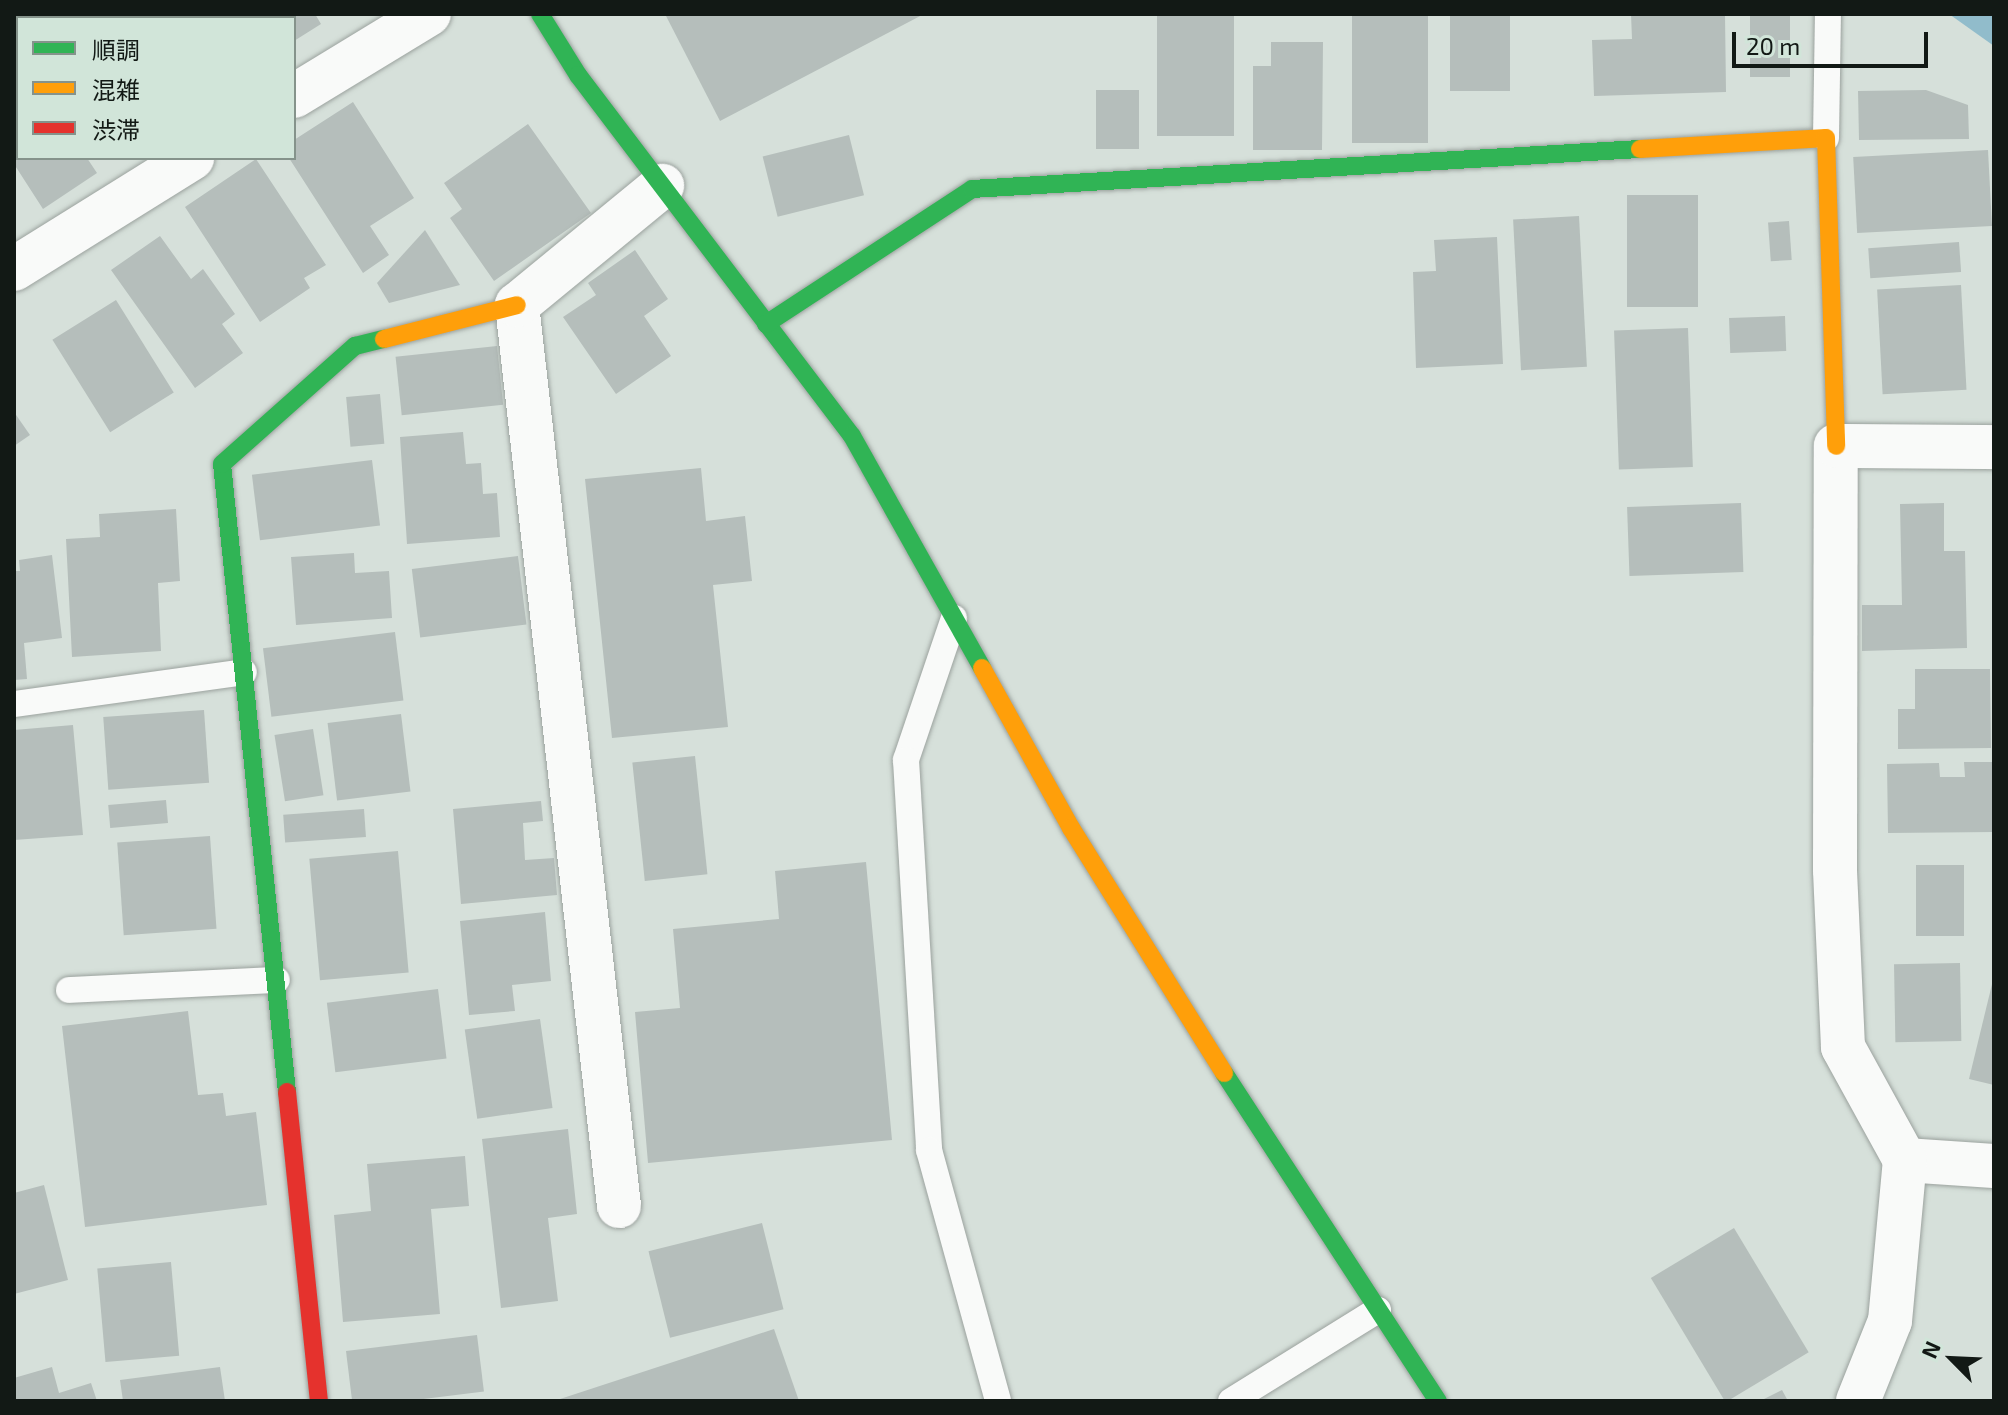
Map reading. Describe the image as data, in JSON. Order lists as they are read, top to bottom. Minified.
{"legend":["順調","混雑","渋滞"],"scale_bar":"20 m","north":"top left"}
